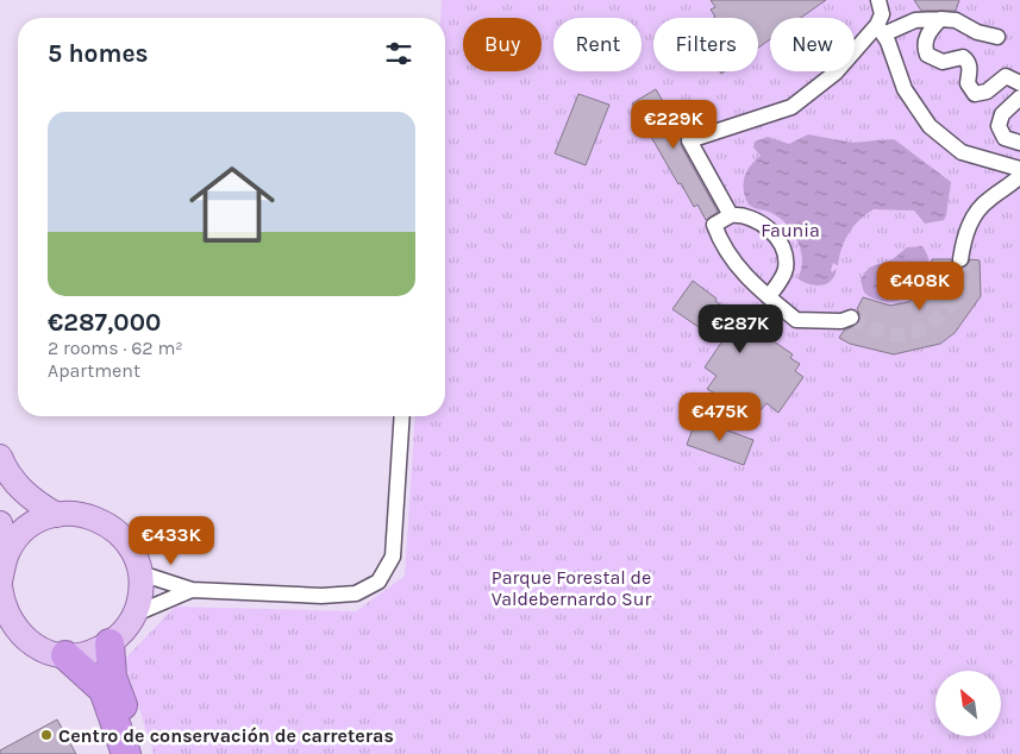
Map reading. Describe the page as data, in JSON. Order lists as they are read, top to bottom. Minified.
{"parks":["Faunia","Parque Forestal de Valdebernardo Sur"],"places":["Centro de conservación de carreteras"],"north":"top left","page":{"chip":["Buy","Rent","Filters","New"],"heading":"5 homes","list":[{"name":"€287,000","note":"2 rooms · 62 m² · Apartment"}],"price":["€229K","€408K","€287K","€475K","€433K"]}}
